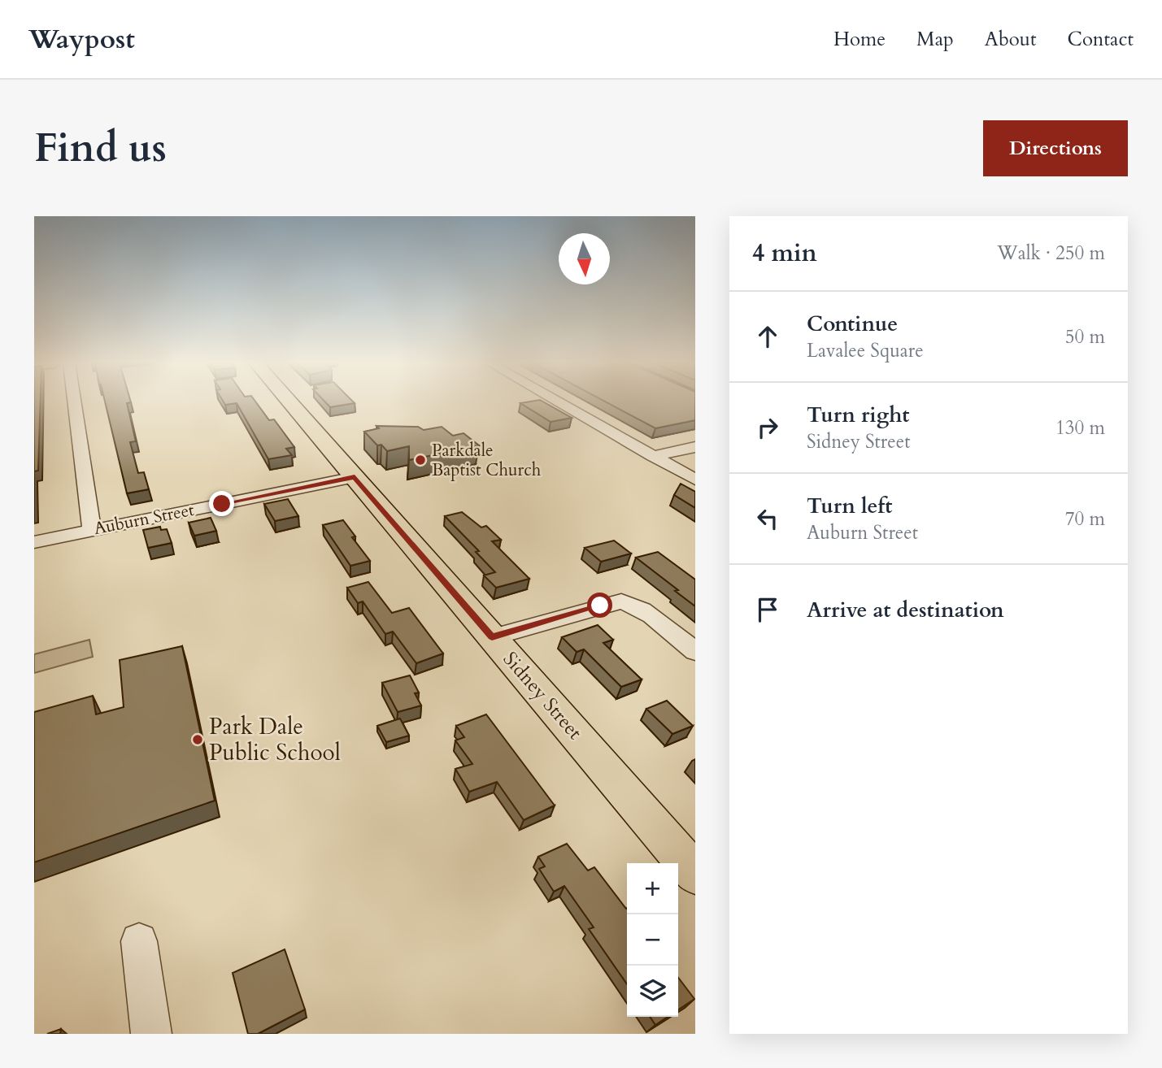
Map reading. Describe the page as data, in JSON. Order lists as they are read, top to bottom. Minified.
{"streets":{"main road":["Sidney Street"],"street":["Auburn Street"]},"crossings":[["Auburn Street","Sidney Street"]],"places":["Parkdale Baptist Church","Park Dale Public School"],"north":"bottom","page":{"header":"Waypost","nav":["Home","Map","About","Contact"],"buttons":"Directions","title":"Find us","heading":["4 min","Walk · 250 m"],"list":[["Continue","Lavalee Square","50 m"],["Turn right","Sidney Street","130 m"],["Turn left","Auburn Street","70 m"],"Arrive at destination"],"map_buttons":["+","−"]}}
